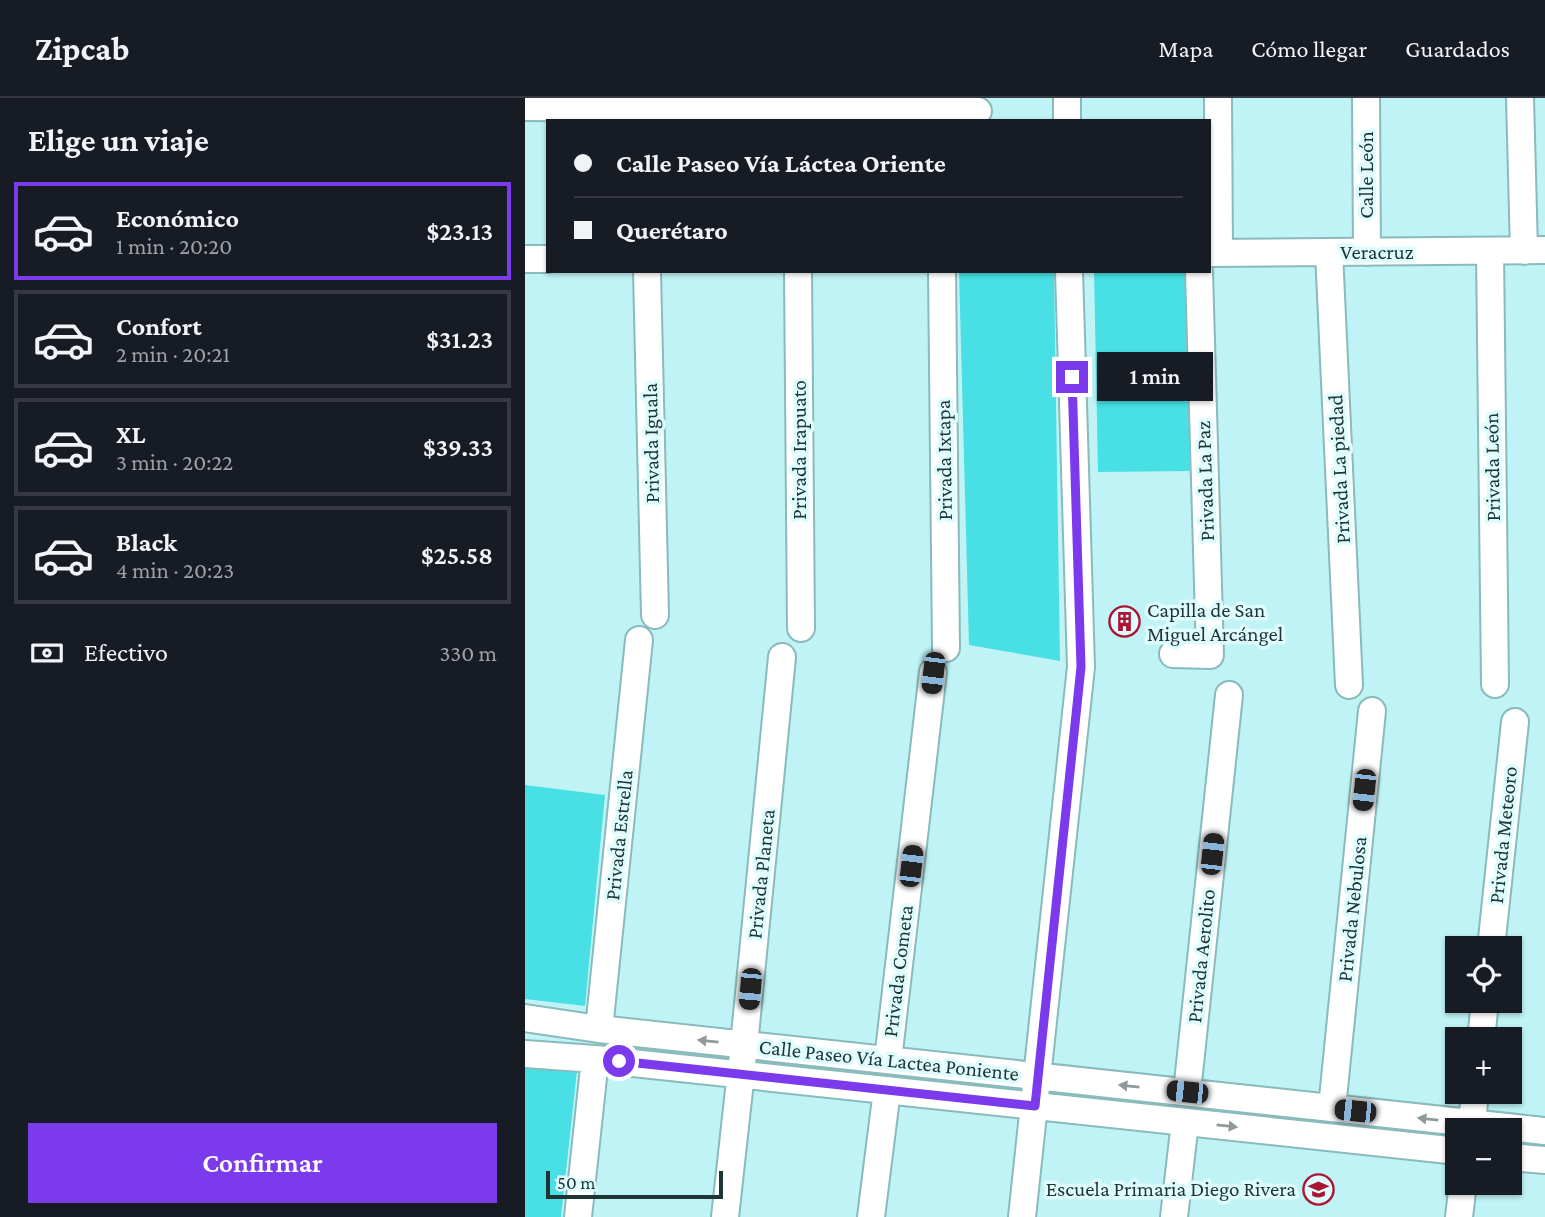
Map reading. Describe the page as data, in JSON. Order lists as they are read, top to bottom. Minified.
{"streets":{"street":["Calle León","Veracruz","Privada Iguala","Privada Irapuato","Privada Ixtapa","Privada León","Privada La piedad","Privada La Paz","Privada Estrella","Privada Meteoro","Privada Planeta","Privada Nebulosa","Privada Aerolito","Privada Cometa","Calle Paseo Vía Lactea Poniente"]},"crossings":[["Calle León","Veracruz"],["Veracruz","Privada León"],["Veracruz","Privada La piedad"],["Privada Estrella","Calle Paseo Vía Lactea Poniente"],["Privada Planeta","Calle Paseo Vía Lactea Poniente"],["Privada Nebulosa","Calle Paseo Vía Lactea Poniente"],["Privada Aerolito","Calle Paseo Vía Lactea Poniente"],["Privada Cometa","Calle Paseo Vía Lactea Poniente"]],"places":{"building":["Capilla de San Miguel Arcángel"],"school or university":["Escuela Primaria Diego Rivera"]},"scale_bar":"50 m","page":{"header":"Zipcab","nav":["Mapa","Cómo llegar","Guardados"],"heading":"Elige un viaje","banner":["Calle Paseo Vía Láctea Oriente","Querétaro"],"list":[{"name":"Económico","note":"1 min · 20:20","value":"$23.13"},{"name":"Confort","note":"2 min · 20:21","value":"$31.23"},{"name":"XL","note":"3 min · 20:22","value":"$39.33"},{"name":"Black","note":"4 min · 20:23","value":"$25.58"}],"bubble":"1 min","pay":["Efectivo","330 m"],"map_buttons":["+","−"],"buttons":"Confirmar","scale":"50 m"}}
